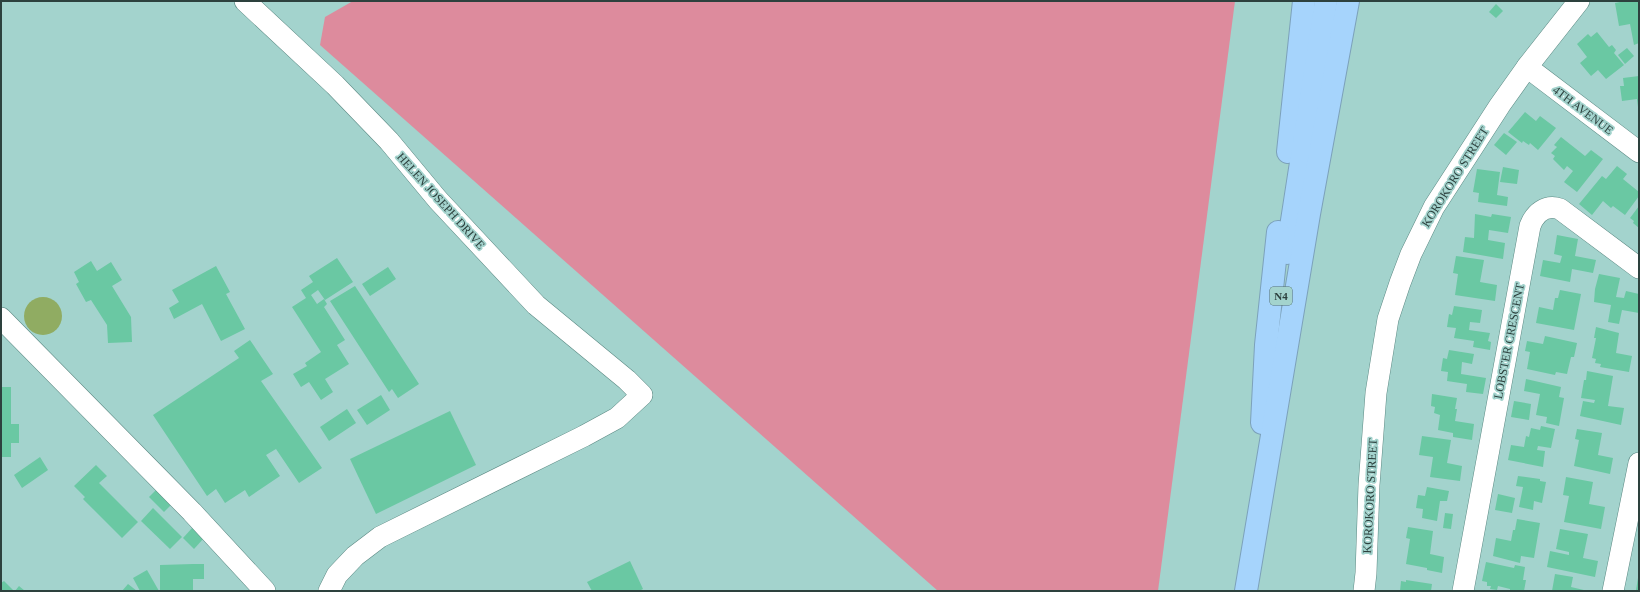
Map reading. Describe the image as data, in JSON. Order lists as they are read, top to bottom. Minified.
{"streets":{"highway":["N4"],"street":["4TH AVENUE","KOROKORO STREET","HELEN JOSEPH DRIVE","LOBSTER CRESCENT"]},"crossings":[["4TH AVENUE","KOROKORO STREET"]]}
